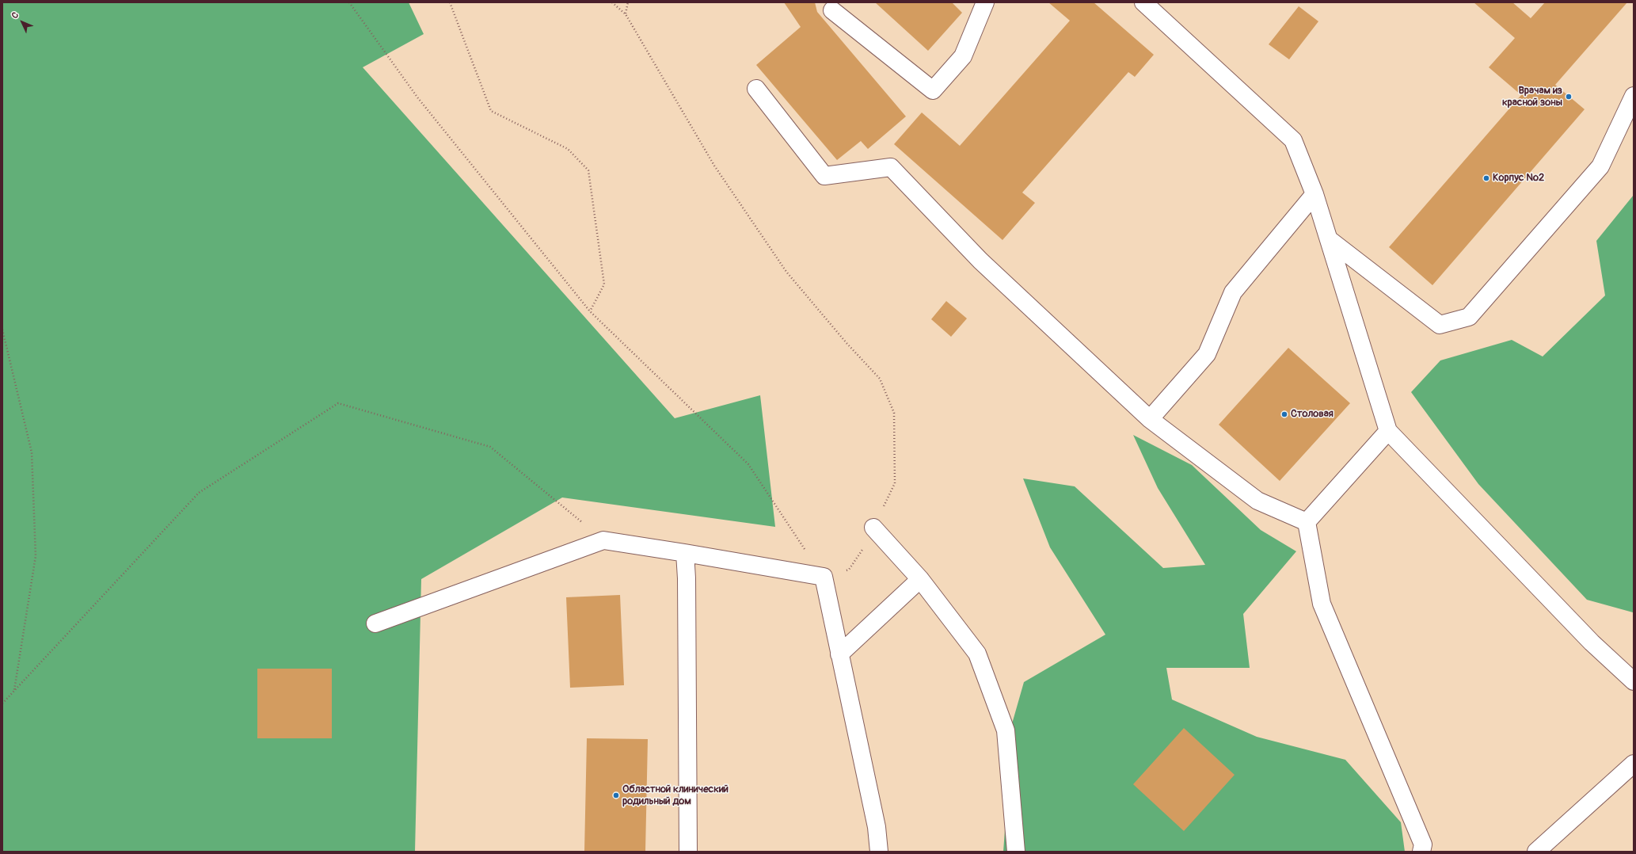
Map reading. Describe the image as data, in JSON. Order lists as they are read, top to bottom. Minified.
{"places":["Врачам из красной зоны","Корпус №2","Столовая","Областной клинический родильный дом"],"north":"top left"}
